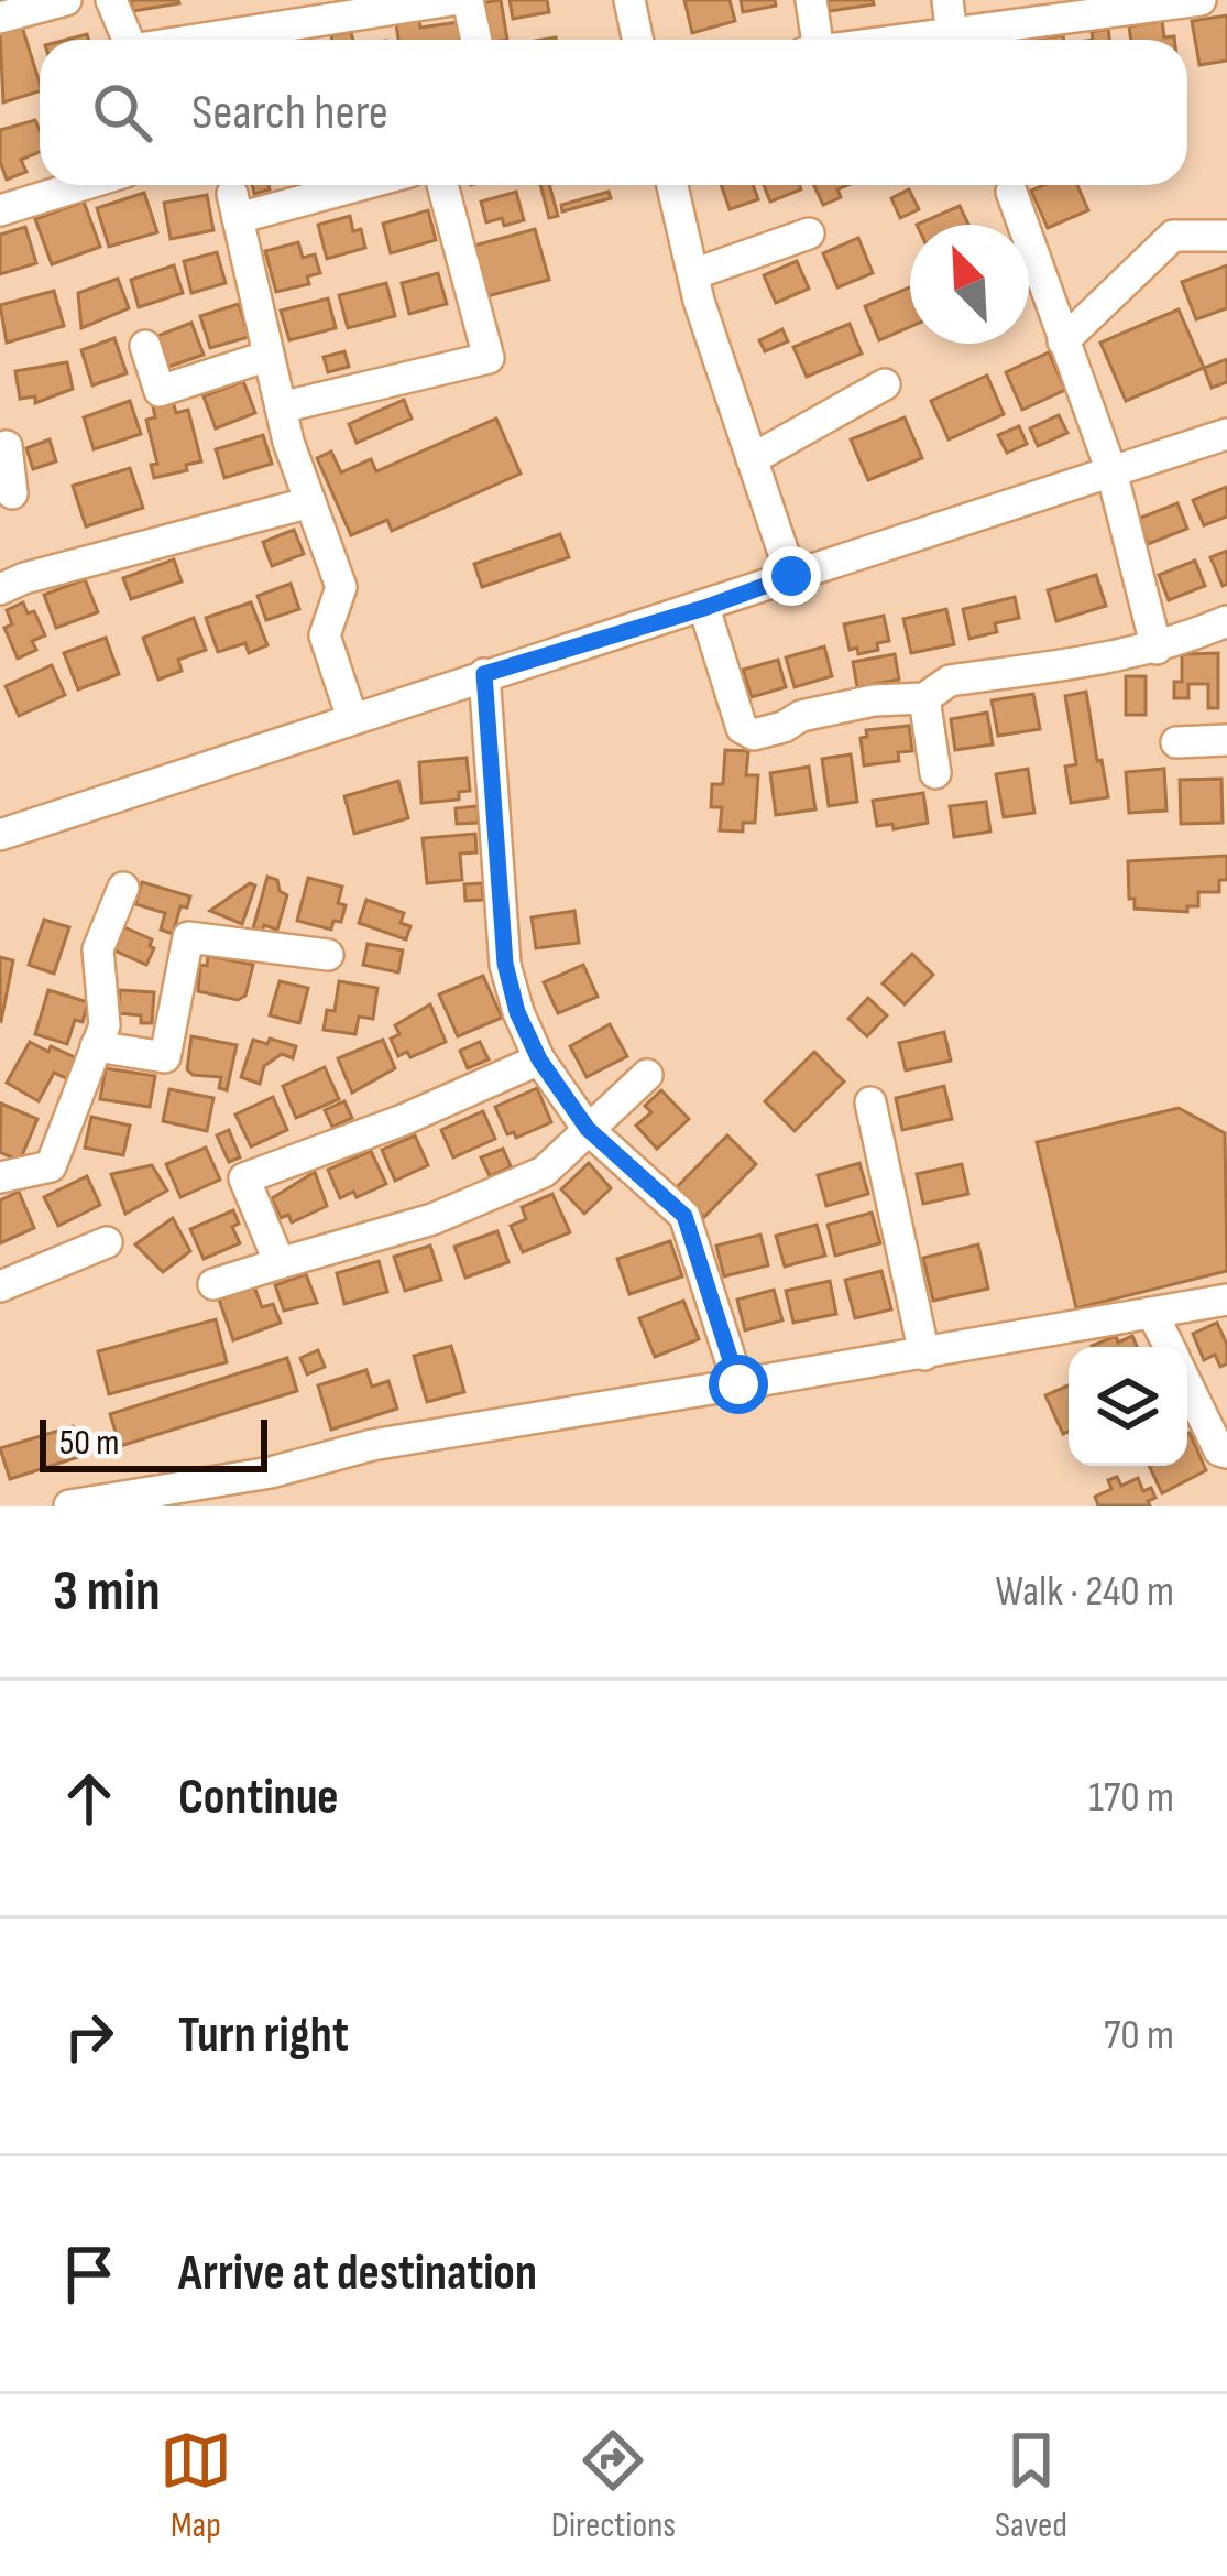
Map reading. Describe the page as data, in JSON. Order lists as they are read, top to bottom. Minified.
{"scale_bar":"50 m","north":"top left","page":{"search":"Search here","scale":"50 m","heading":["3 min","Walk · 240 m"],"list":[["Continue","170 m"],["Turn right","70 m"],"Arrive at destination"],"nav":["Map","Directions","Saved"]}}
